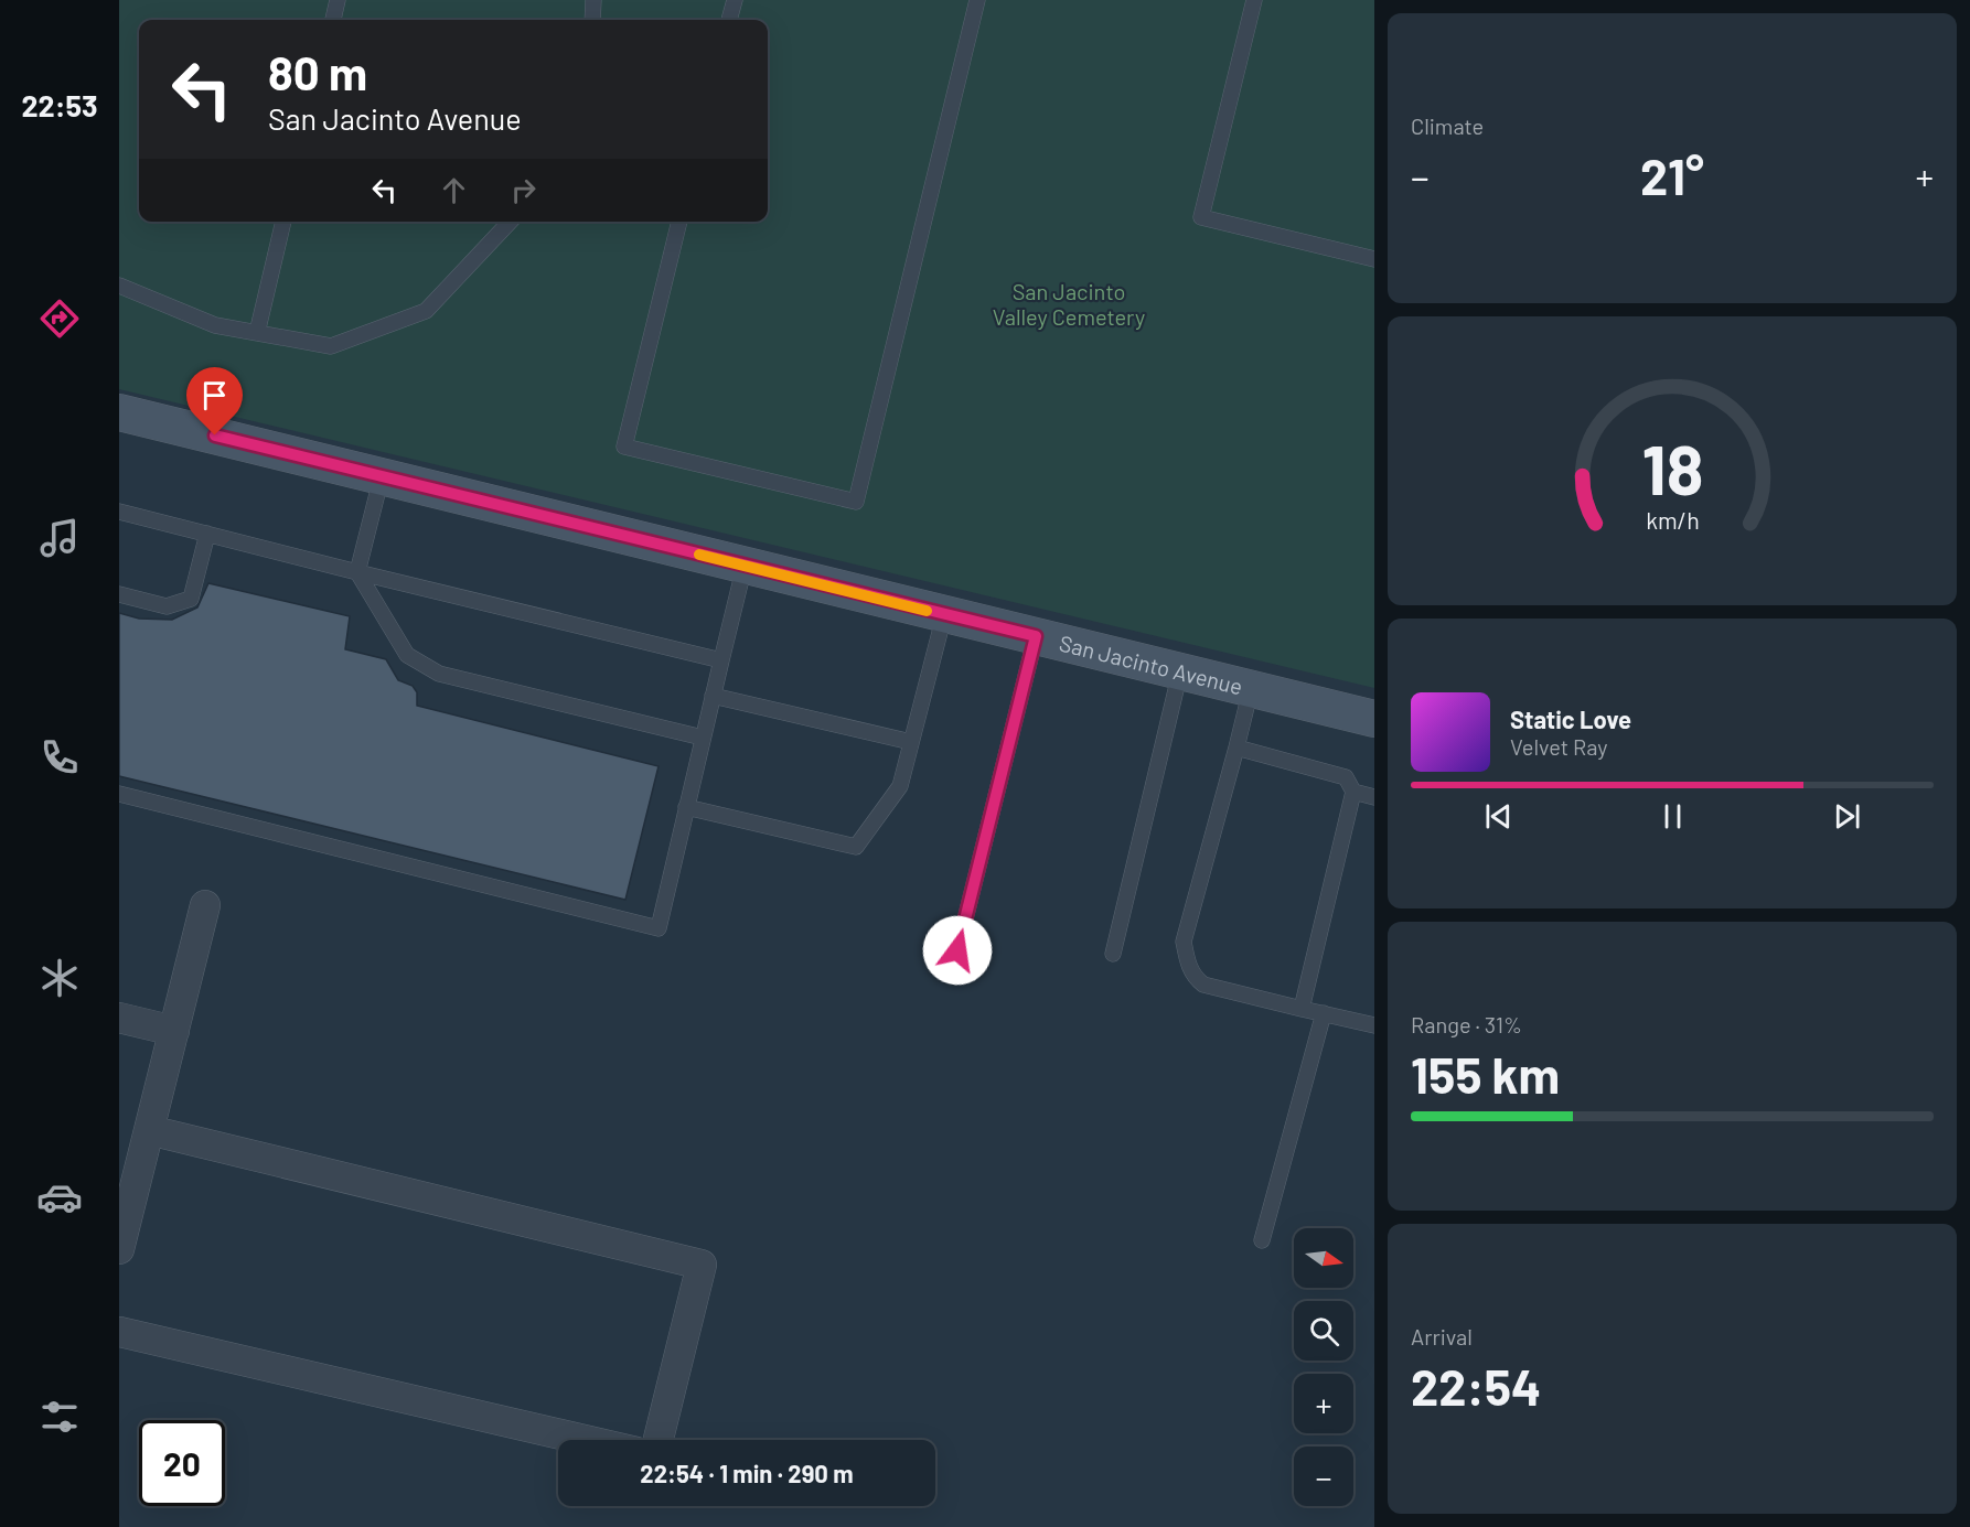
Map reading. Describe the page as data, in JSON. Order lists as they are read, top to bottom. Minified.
{"streets":{"main road":["San Jacinto Avenue"]},"parks":["San Jacinto Valley Cemetery"],"north":"right","page":{"tabs":"22:53","tile":["Climate",["Range · 31%","155 km"],["Arrival","22:54"]],"turn":["80 m","San Jacinto Avenue"],"heat":["−","21°","+"],"song":["Static Love","Velvet Ray"],"map_buttons":["+","−"],"limit":"20","trip":"22:54 · 1 min · 290 m","gauge":["18","km/h"]}}
